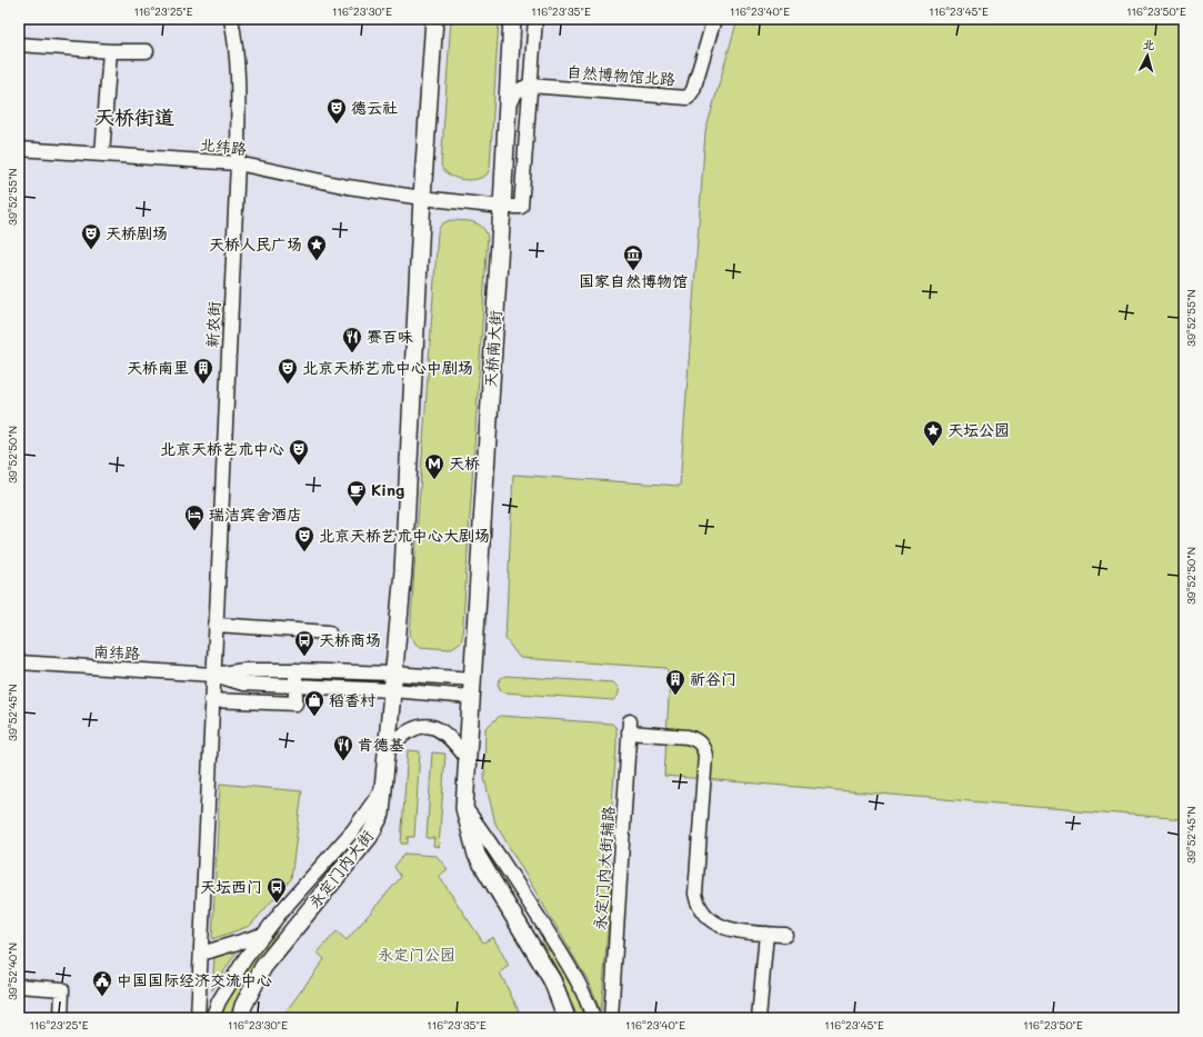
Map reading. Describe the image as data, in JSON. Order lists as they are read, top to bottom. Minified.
{"streets":{"main road":["天桥南大街","永定门内大街"],"street":["自然博物馆北路","北纬路","新农街","南纬路","永定门内大街辅路"]},"crossings":[["自然博物馆北路","北纬路"],["北纬路","新农街"],["北纬路","天桥南大街"],["新农街","南纬路"],["南纬路","永定门内大街"]],"districts":["天桥街道"],"parks":["永定门公园"],"places":{"theatre":["德云社","天桥剧场","北京天桥艺术中心中剧场","北京天桥艺术中心","北京天桥艺术中心大剧场"],"place":["天桥人民广场","天坛公园"],"museum":["国家自然博物馆"],"restaurant":["赛百味","肯德基"],"building":["天桥南里","祈谷门"],"metro station":["天桥"],"cafe":["King"],"hotel":["瑞洁宾舍酒店"],"bus stop":["天桥商场","天坛西门"],"shop":["稻香村"],"public building":["中国国际经济交流中心"]},"north":"top","coordinates":["116°23'25\"E","116°23'30\"E","116°23'35\"E","116°23'40\"E","116°23'45\"E","116°23'50\"E","39°52'55\"N","39°52'50\"N","39°52'45\"N","39°52'40\"N"]}
